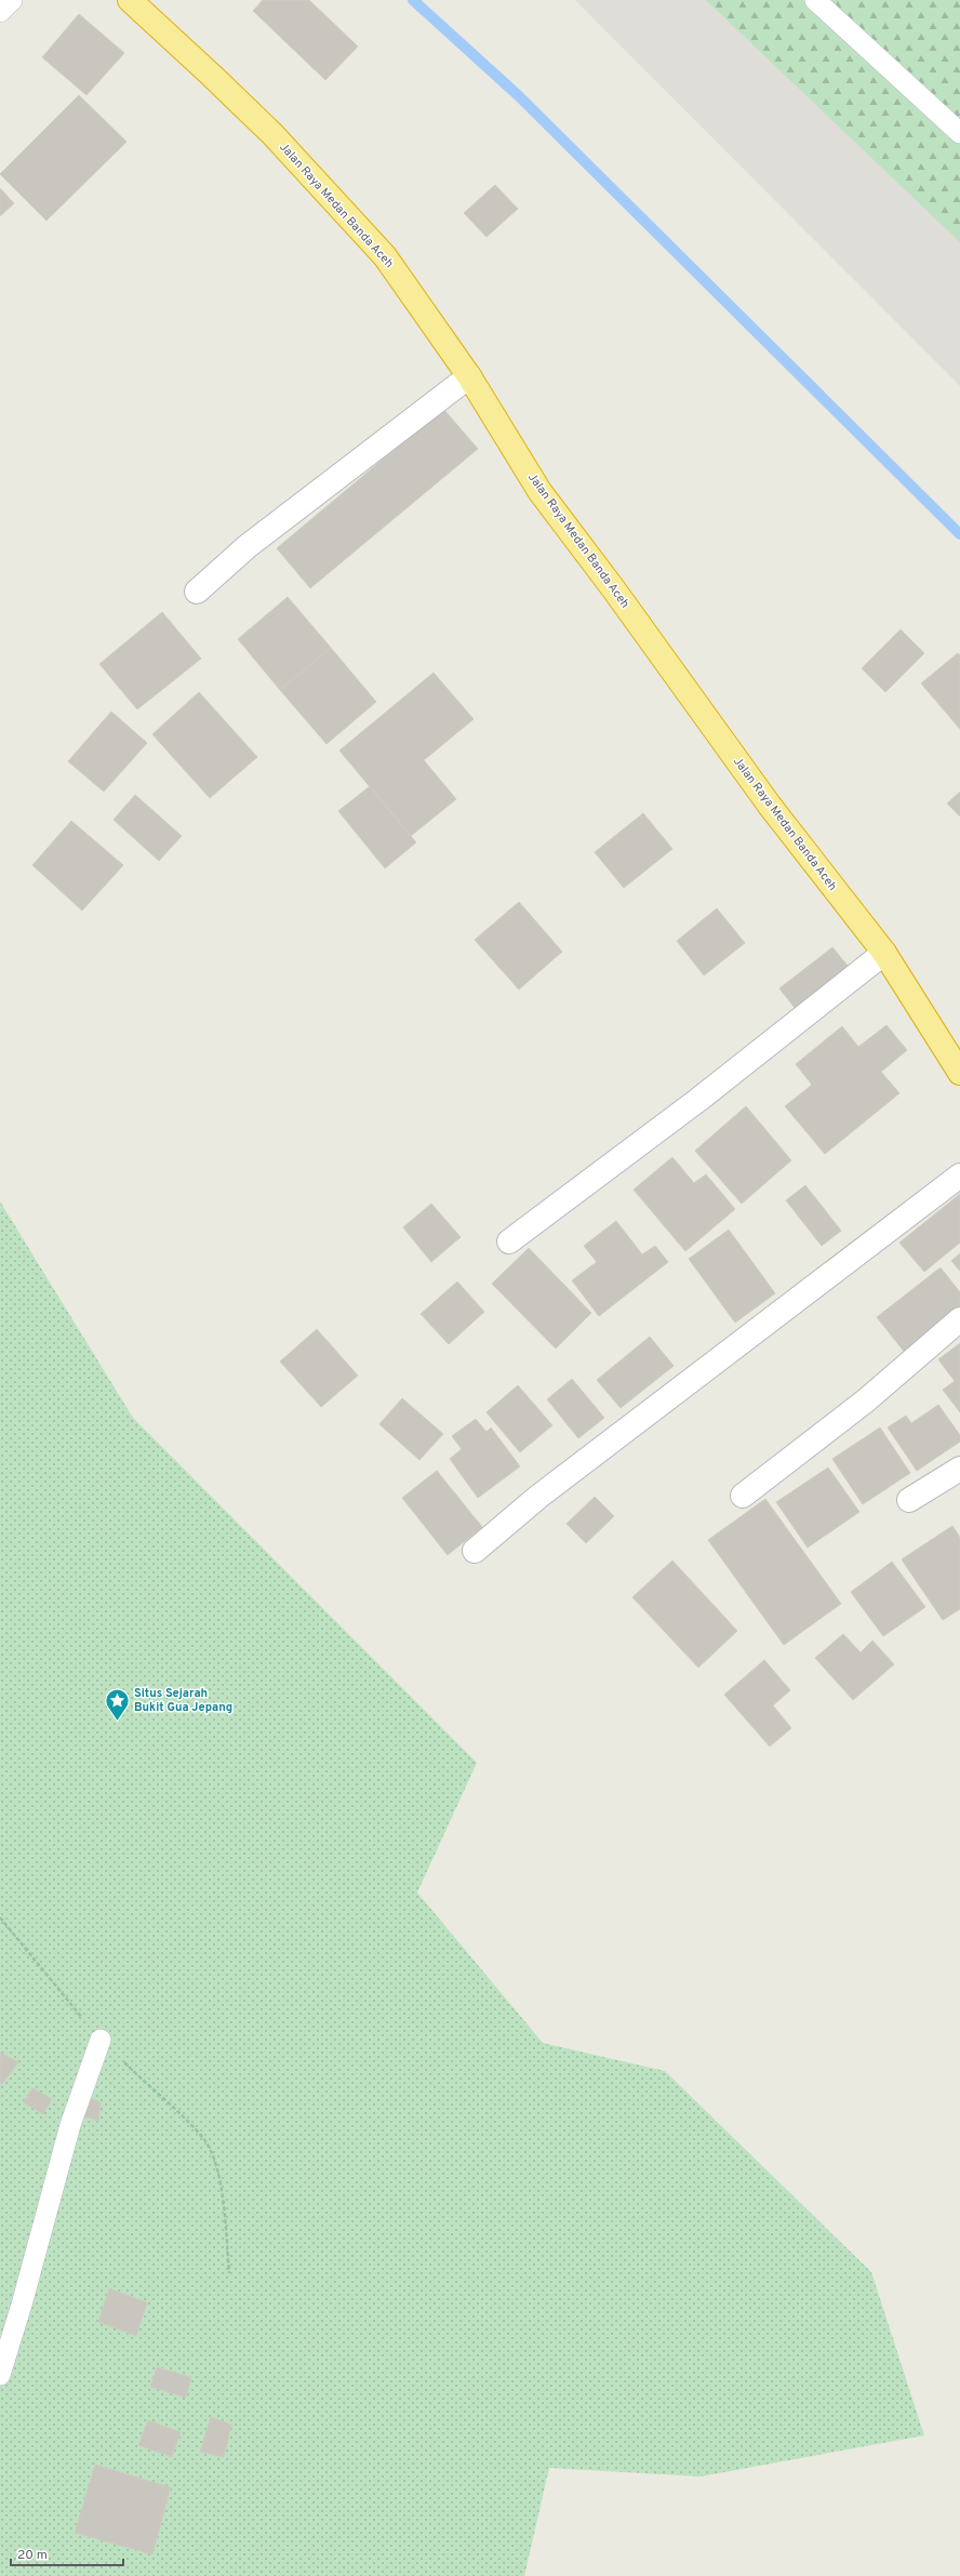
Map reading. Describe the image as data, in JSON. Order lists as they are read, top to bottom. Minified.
{"streets":{"highway":["Jalan Raya Medan Banda Aceh"]},"places":{"place":["Situs Sejarah Bukit Gua Jepang"]},"scale_bar":"20 m"}
